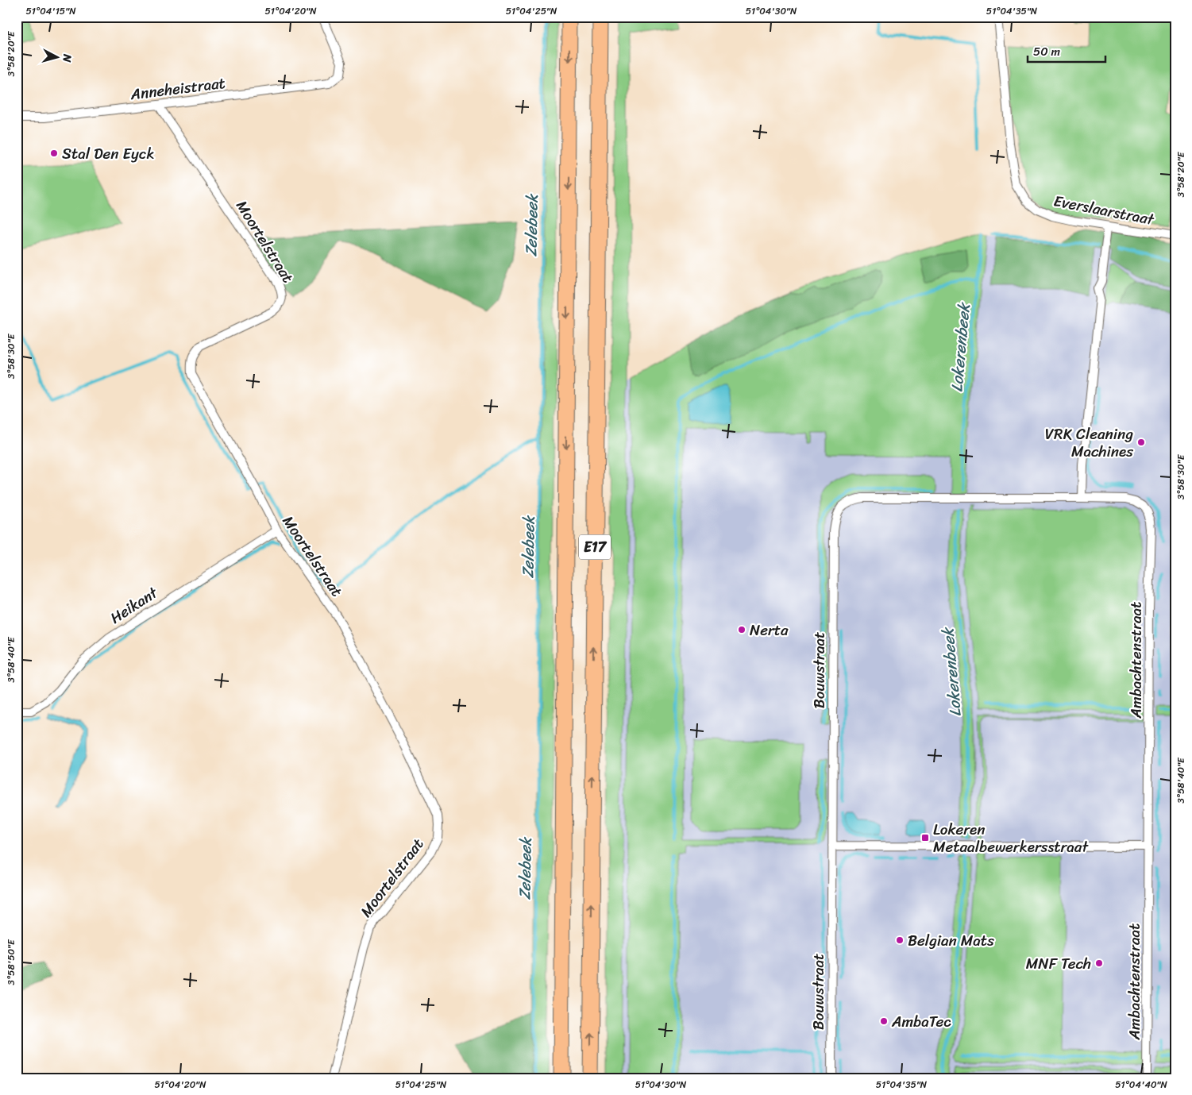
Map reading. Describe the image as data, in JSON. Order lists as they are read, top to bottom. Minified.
{"streets":{"highway":["E17"],"street":["Anneheistraat","Everslaarstraat","Moortelstraat","Heikant","Ambachtenstraat","Bouwstraat"]},"crossings":[["Anneheistraat","Moortelstraat"],["Moortelstraat","Heikant"],["Ambachtenstraat","Bouwstraat"]],"water":["Zelebeek","Lokerenbeek"],"places":{"other":["Stal Den Eyck","VRK Cleaning Machines","Nerta","Belgian Mats","MNF Tech","AmbaTec"],"transit":["Lokeren Metaalbewerkersstraat"]},"scale_bar":"50 m","north":"right","coordinates":["51°04'15\"N","51°04'20\"N","51°04'25\"N","51°04'30\"N","51°04'35\"N","3°58'20\"E","3°58'30\"E","3°58'40\"E","3°58'50\"E","51°04'40\"N"]}
